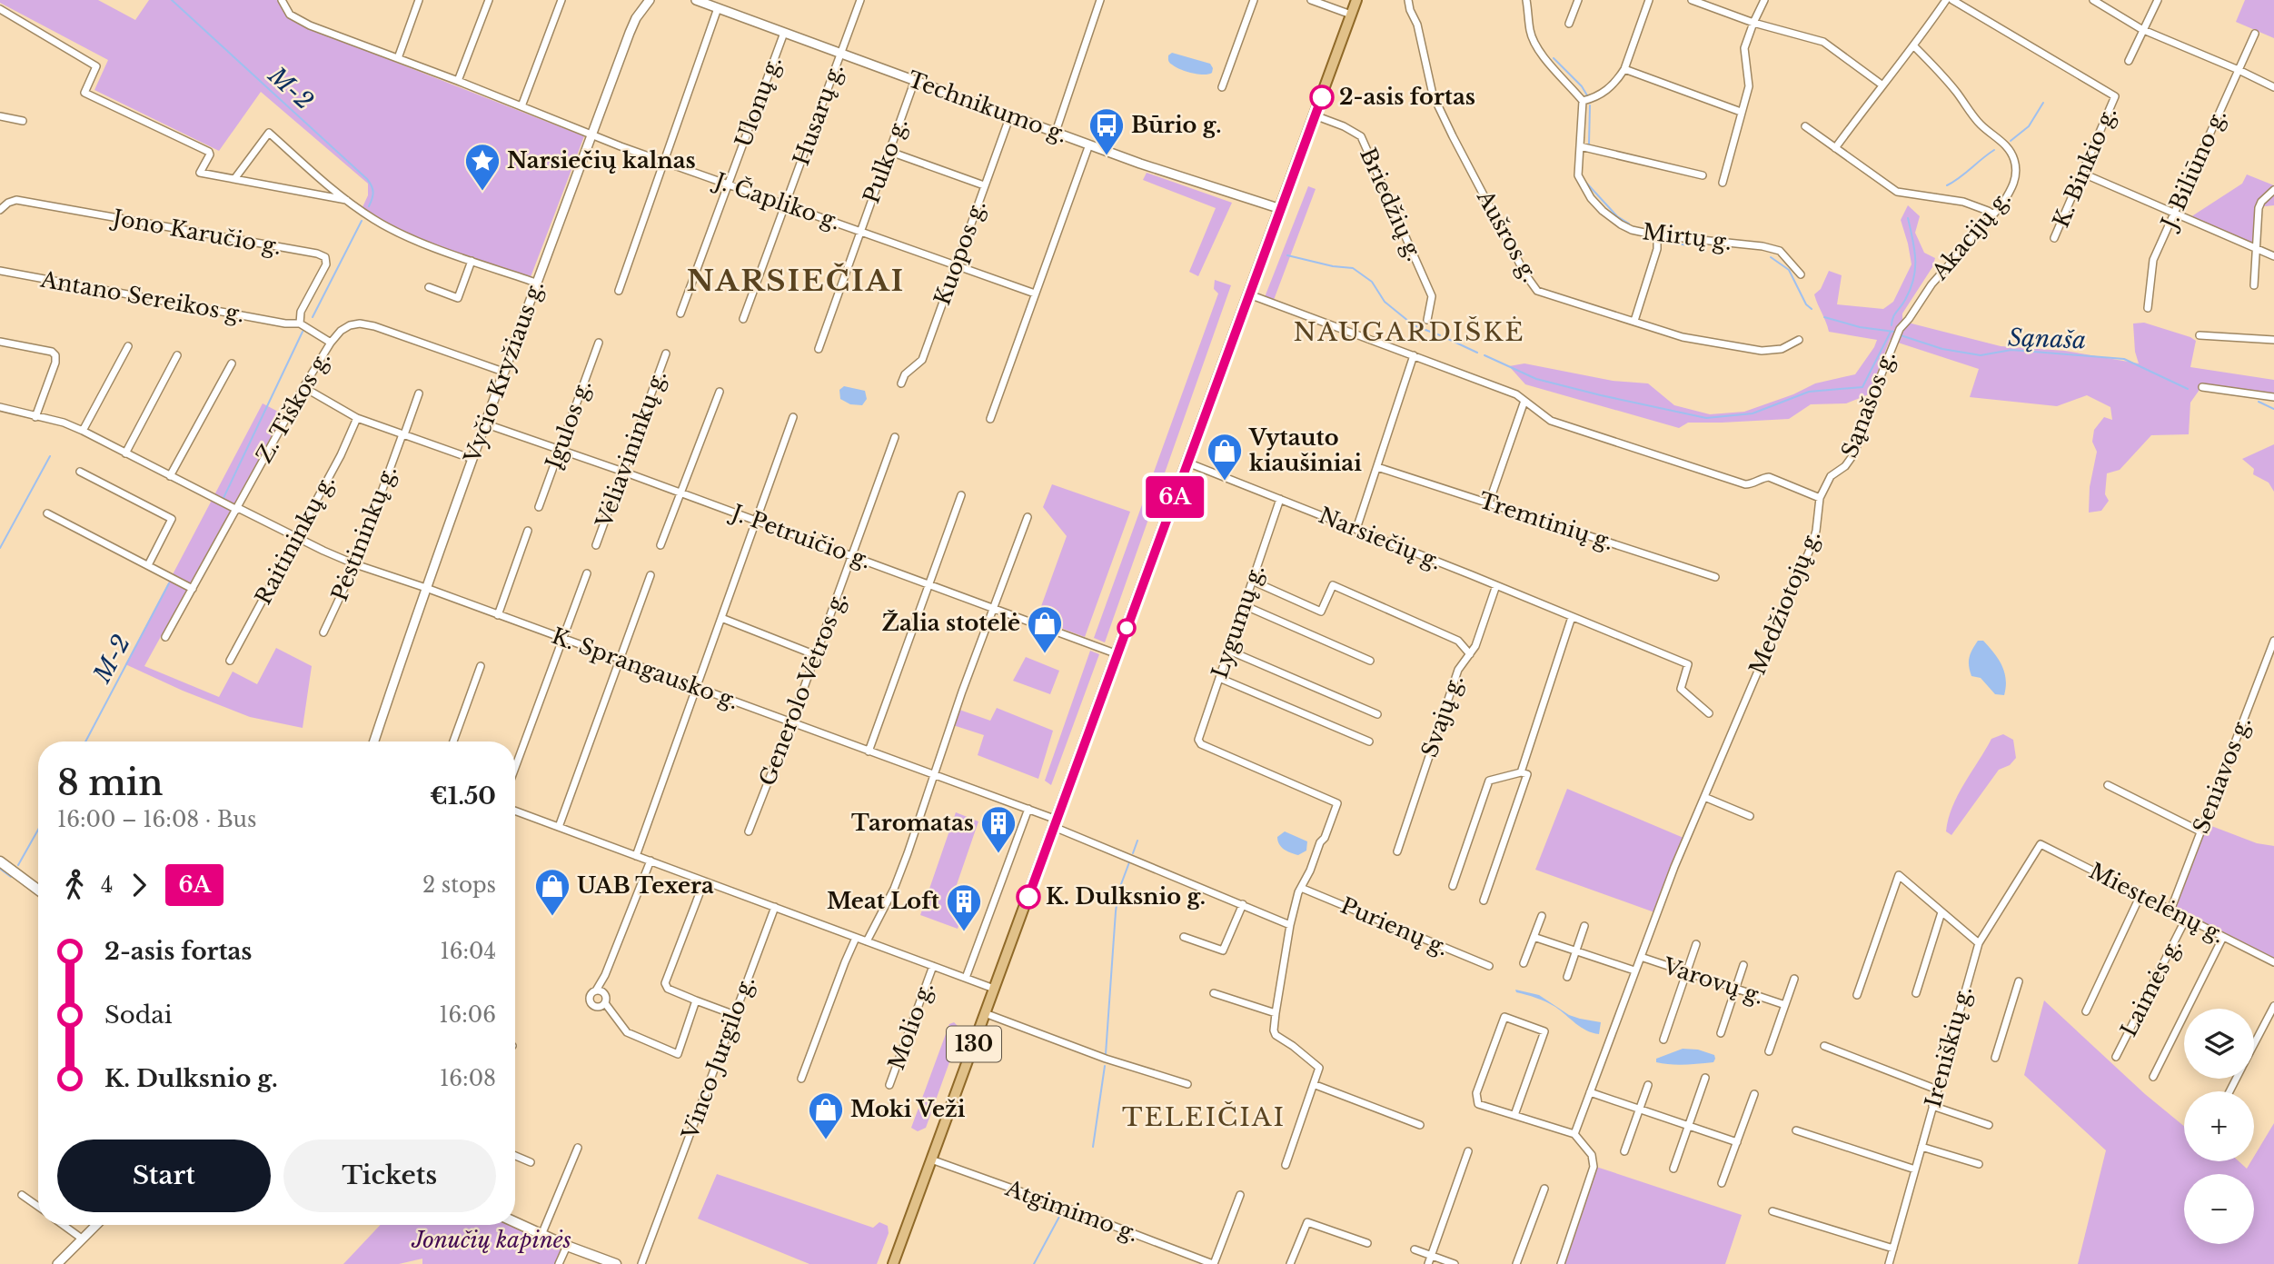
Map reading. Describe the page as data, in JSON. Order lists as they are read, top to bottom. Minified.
{"streets":{"main road":["130"],"street":["Ulonų g.","Technikumo g.","Husarų g.","Pulko g.","K. Binkio g.","J. Biliūno g.","J. Čapliko g.","Briedžių g.","Jono Karučio g.","Akacijų g.","Aušros g.","Mirtų g.","Kuopos g.","Antano Sereikos g.","Vyčio Kryžiaus g.","Sąnašos g.","Z. Tiškos g.","Įgulos g.","Vėliavininkų g.","Tremtinių g.","Pėstininkų g.","J. Petruičio g.","Narsiečių g.","Raitininkų g.","Medžiotojų g.","Lygumų g.","K. Sprangausko g.","Generolo Vėtros g.","Svajų g.","Seniavos g.","Miestelėnų g.","Purienų g.","Varovų g.","Laimės g.","Molio g.","Ireniškių g.","Vinco Jurgilo g.","Atgimimo g."]},"crossings":[["Ulonų g.","Technikumo g."],["Ulonų g.","J. Čapliko g."],["Technikumo g.","Husarų g."],["Technikumo g.","Pulko g."],["Technikumo g.","Kuopos g."],["Technikumo g.","130"],["Husarų g.","J. Čapliko g."],["Pulko g.","J. Čapliko g."],["J. Čapliko g.","Kuopos g."],["J. Čapliko g.","Vyčio Kryžiaus g."],["Briedžių g.","130"],["Jono Karučio g.","Antano Sereikos g."],["Akacijų g.","Sąnašos g."],["Vyčio Kryžiaus g.","Z. Tiškos g."],["Vyčio Kryžiaus g.","J. Petruičio g."],["Vyčio Kryžiaus g.","K. Sprangausko g."],["Sąnašos g.","Medžiotojų g."],["Z. Tiškos g.","K. Sprangausko g."],["Įgulos g.","J. Petruičio g."],["Vėliavininkų g.","J. Petruičio g."],["Pėstininkų g.","K. Sprangausko g."],["J. Petruičio g.","Generolo Vėtros g."],["J. Petruičio g.","130"],["Narsiečių g.","Lygumų g."],["Narsiečių g.","Svajų g."],["Narsiečių g.","130"],["Raitininkų g.","K. Sprangausko g."],["Medžiotojų g.","Varovų g."],["Medžiotojų g.","130"],["Lygumų g.","Purienų g."],["K. Sprangausko g.","Generolo Vėtros g."],["K. Sprangausko g.","130"],["Seniavos g.","Miestelėnų g."],["Miestelėnų g.","Laimės g."],["Miestelėnų g.","Ireniškių g."],["130","Atgimimo g."]],"districts":["NARSIEČIAI","NAUGARDIŠKĖ","TELEIČIAI"],"water":["M-2","Sąnaša"],"parks":["Jonučių kapinės"],"places":{"other":["2-asis fortas","K. Dulksnio g."],"bus stop":["Būrio g."],"place":["Narsiečių kalnas"],"shop":["Vytauto kiaušiniai","Žalia stotelė","UAB Texera","Moki Veži"],"building":["Taromatas","Meat Loft"]},"lines":["bus line 6A"],"page":{"on_map":"6A","heading":["8 min","16:00 – 16:08 · Bus","€1.50"],"legs":["4","6A","2 stops"],"list":[{"name":"2-asis fortas","value":"16:04"},{"name":"Sodai","value":"16:06"},{"name":"K. Dulksnio g.","value":"16:08"}],"map_buttons":["+","−"],"buttons":["Start","Tickets"]}}
